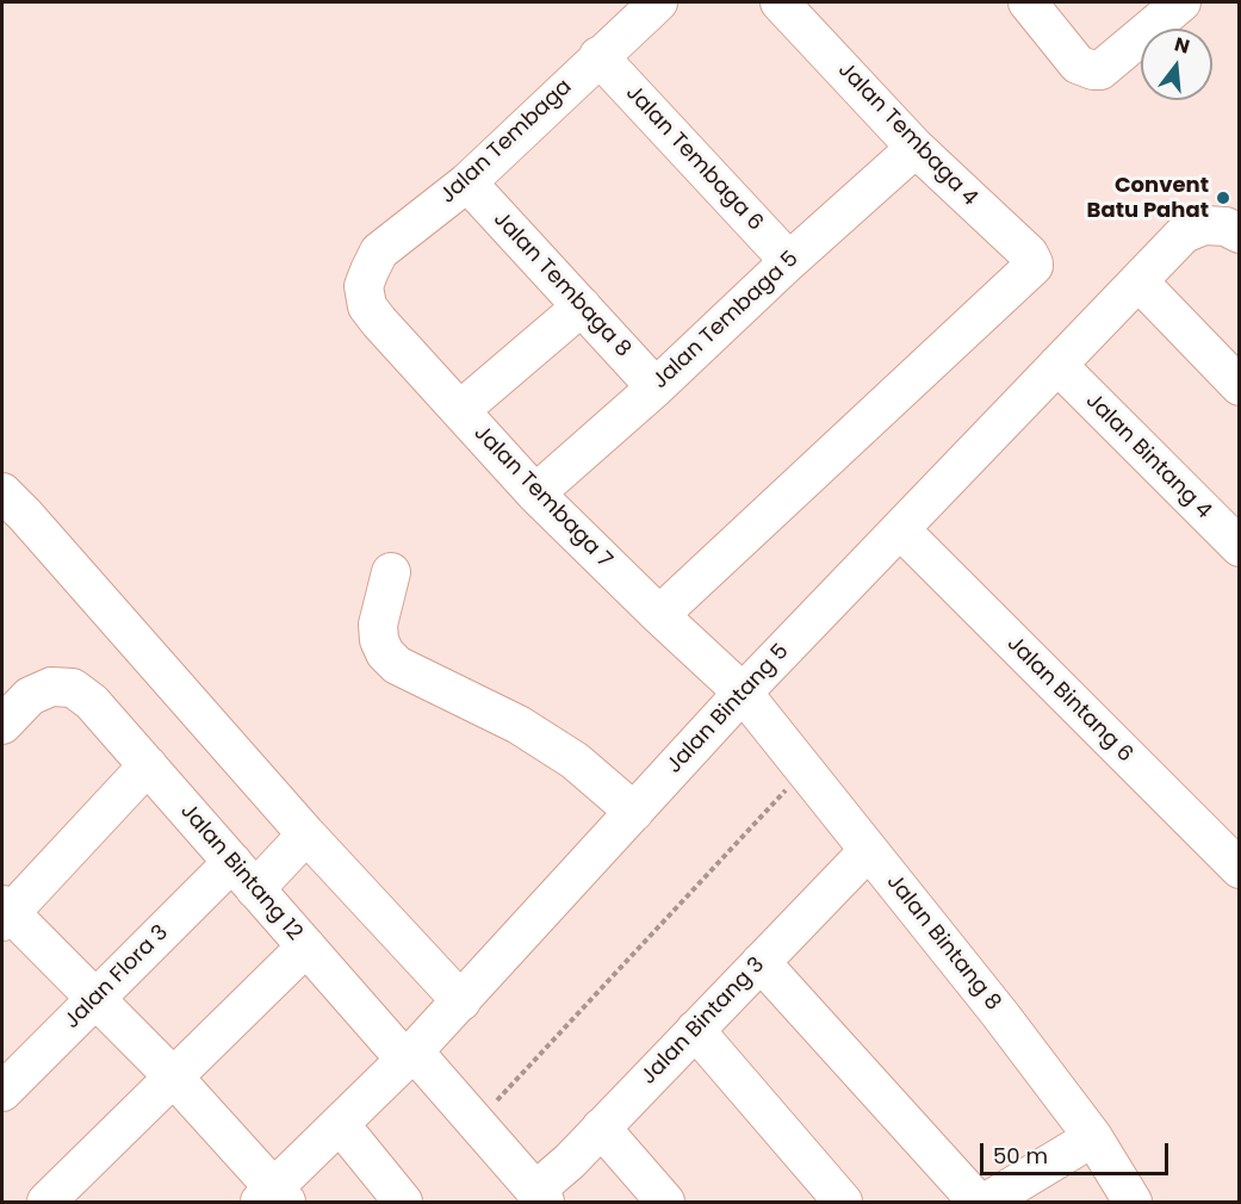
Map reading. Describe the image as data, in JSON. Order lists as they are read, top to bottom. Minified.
{"streets":{"street":["Jalan Tembaga 4","Jalan Tembaga","Jalan Tembaga 6","Jalan Tembaga 8","Jalan Tembaga 5","Jalan Bintang 4","Jalan Tembaga 7","Jalan Bintang 6","Jalan Bintang 5","Jalan Bintang 12","Jalan Bintang 8","Jalan Flora 3","Jalan Bintang 3"]},"crossings":[["Jalan Tembaga 4","Jalan Tembaga 5"],["Jalan Tembaga 4","Jalan Tembaga 7"],["Jalan Tembaga","Jalan Tembaga 6"],["Jalan Tembaga","Jalan Tembaga 8"],["Jalan Tembaga","Jalan Tembaga 7"],["Jalan Tembaga 6","Jalan Tembaga 5"],["Jalan Tembaga 8","Jalan Tembaga 5"],["Jalan Tembaga 5","Jalan Tembaga 7"],["Jalan Bintang 4","Jalan Bintang 5"],["Jalan Tembaga 7","Jalan Bintang 5"],["Jalan Tembaga 7","Jalan Bintang 8"],["Jalan Bintang 6","Jalan Bintang 5"],["Jalan Bintang 5","Jalan Bintang 12"],["Jalan Bintang 5","Jalan Bintang 8"],["Jalan Bintang 12","Jalan Flora 3"],["Jalan Bintang 12","Jalan Bintang 3"],["Jalan Bintang 8","Jalan Bintang 3"]],"places":["Convent Batu Pahat"],"scale_bar":"50 m","north":"top"}
